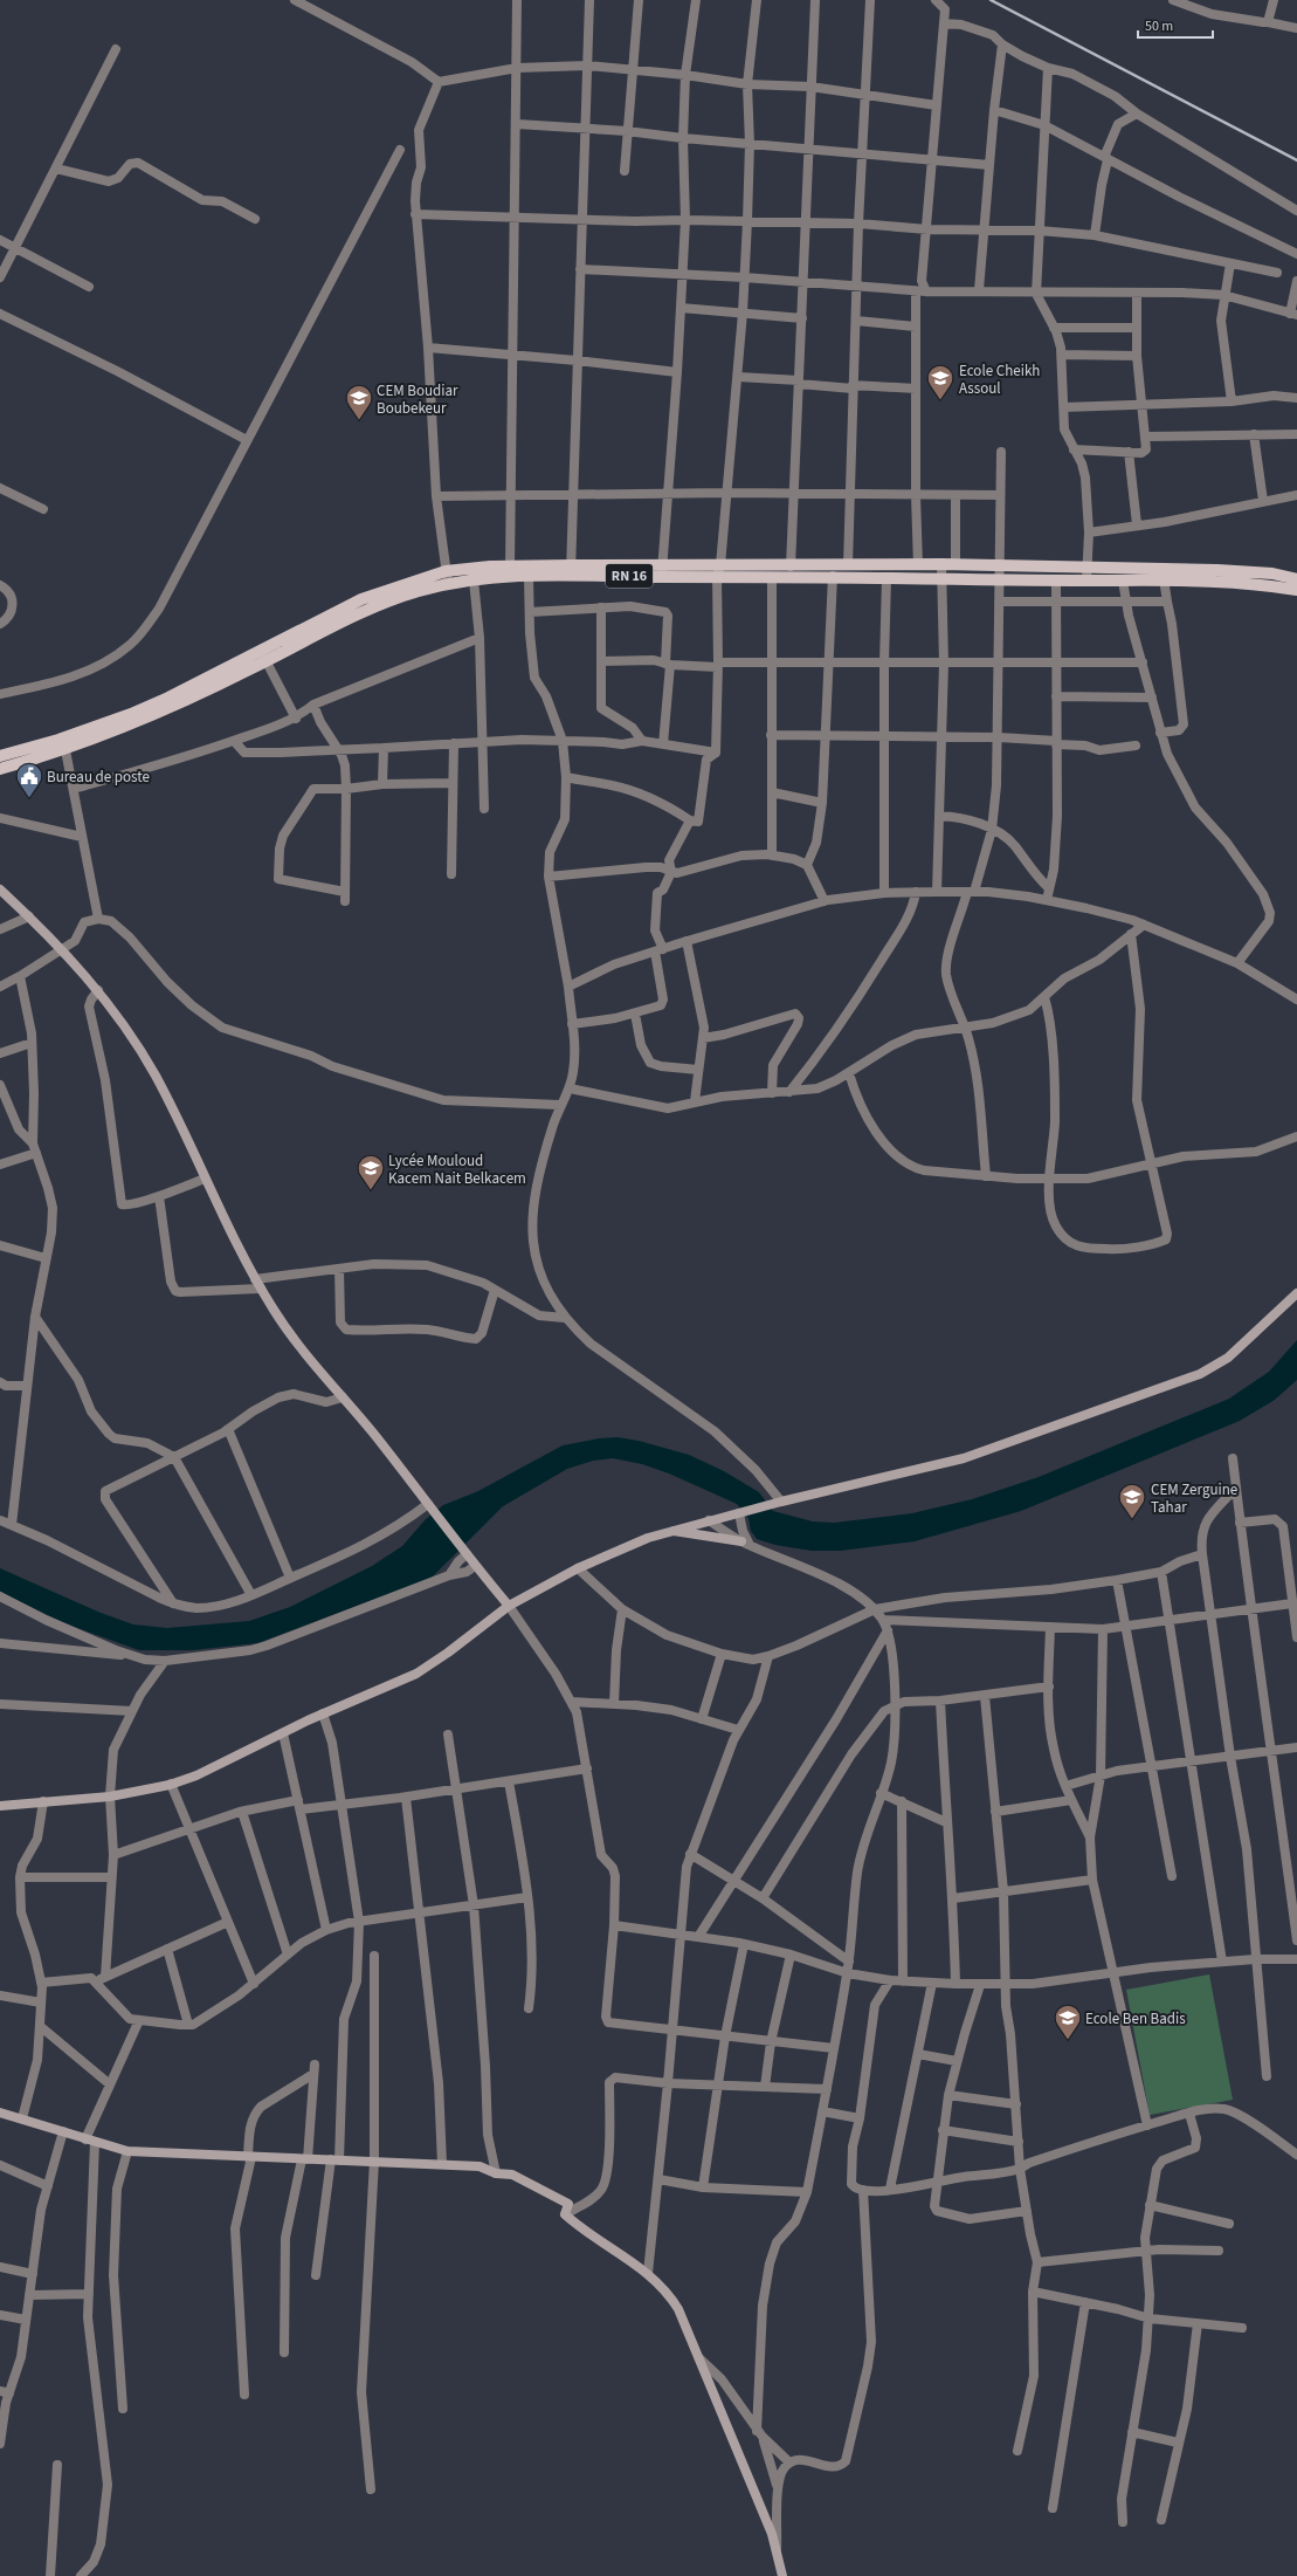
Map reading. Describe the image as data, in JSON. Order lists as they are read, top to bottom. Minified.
{"streets":{"main road":["RN 16"]},"places":{"school or university":["Ecole Cheikh Assoul","CEM Boudiar Boubekeur","Lycée Mouloud Kacem Nait Belkacem","CEM Zerguine Tahar","Ecole Ben Badis"],"public building":["Bureau de poste"]},"scale_bar":"50 m"}
